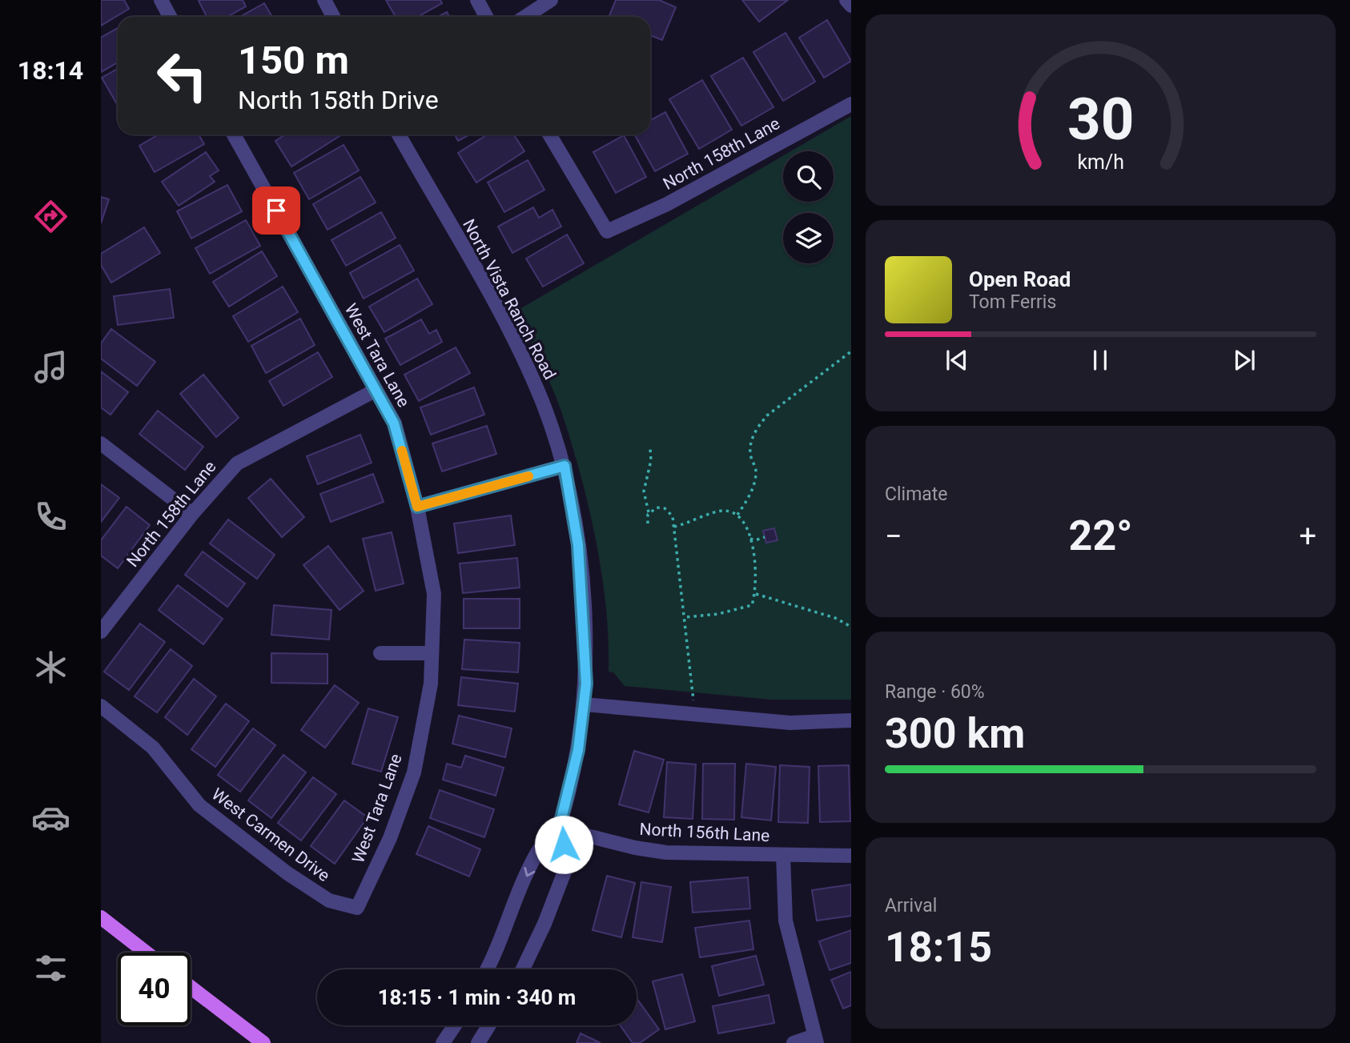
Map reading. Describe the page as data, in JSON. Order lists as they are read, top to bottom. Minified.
{"streets":{"street":["North 158th Lane","North Vista Ranch Road","West Tara Lane","North 156th Lane","West Carmen Drive"]},"crossings":[["North 158th Lane","West Tara Lane"],["North Vista Ranch Road","North 156th Lane"],["West Tara Lane","West Carmen Drive"]],"page":{"tabs":"18:14","turn":["150 m","North 158th Drive"],"song":["Open Road","Tom Ferris"],"tile":["Climate",["Range · 60%","300 km"],["Arrival","18:15"]],"heat":["−","22°","+"],"limit":"40","trip":"18:15 · 1 min · 340 m","gauge":["30","km/h"]}}
